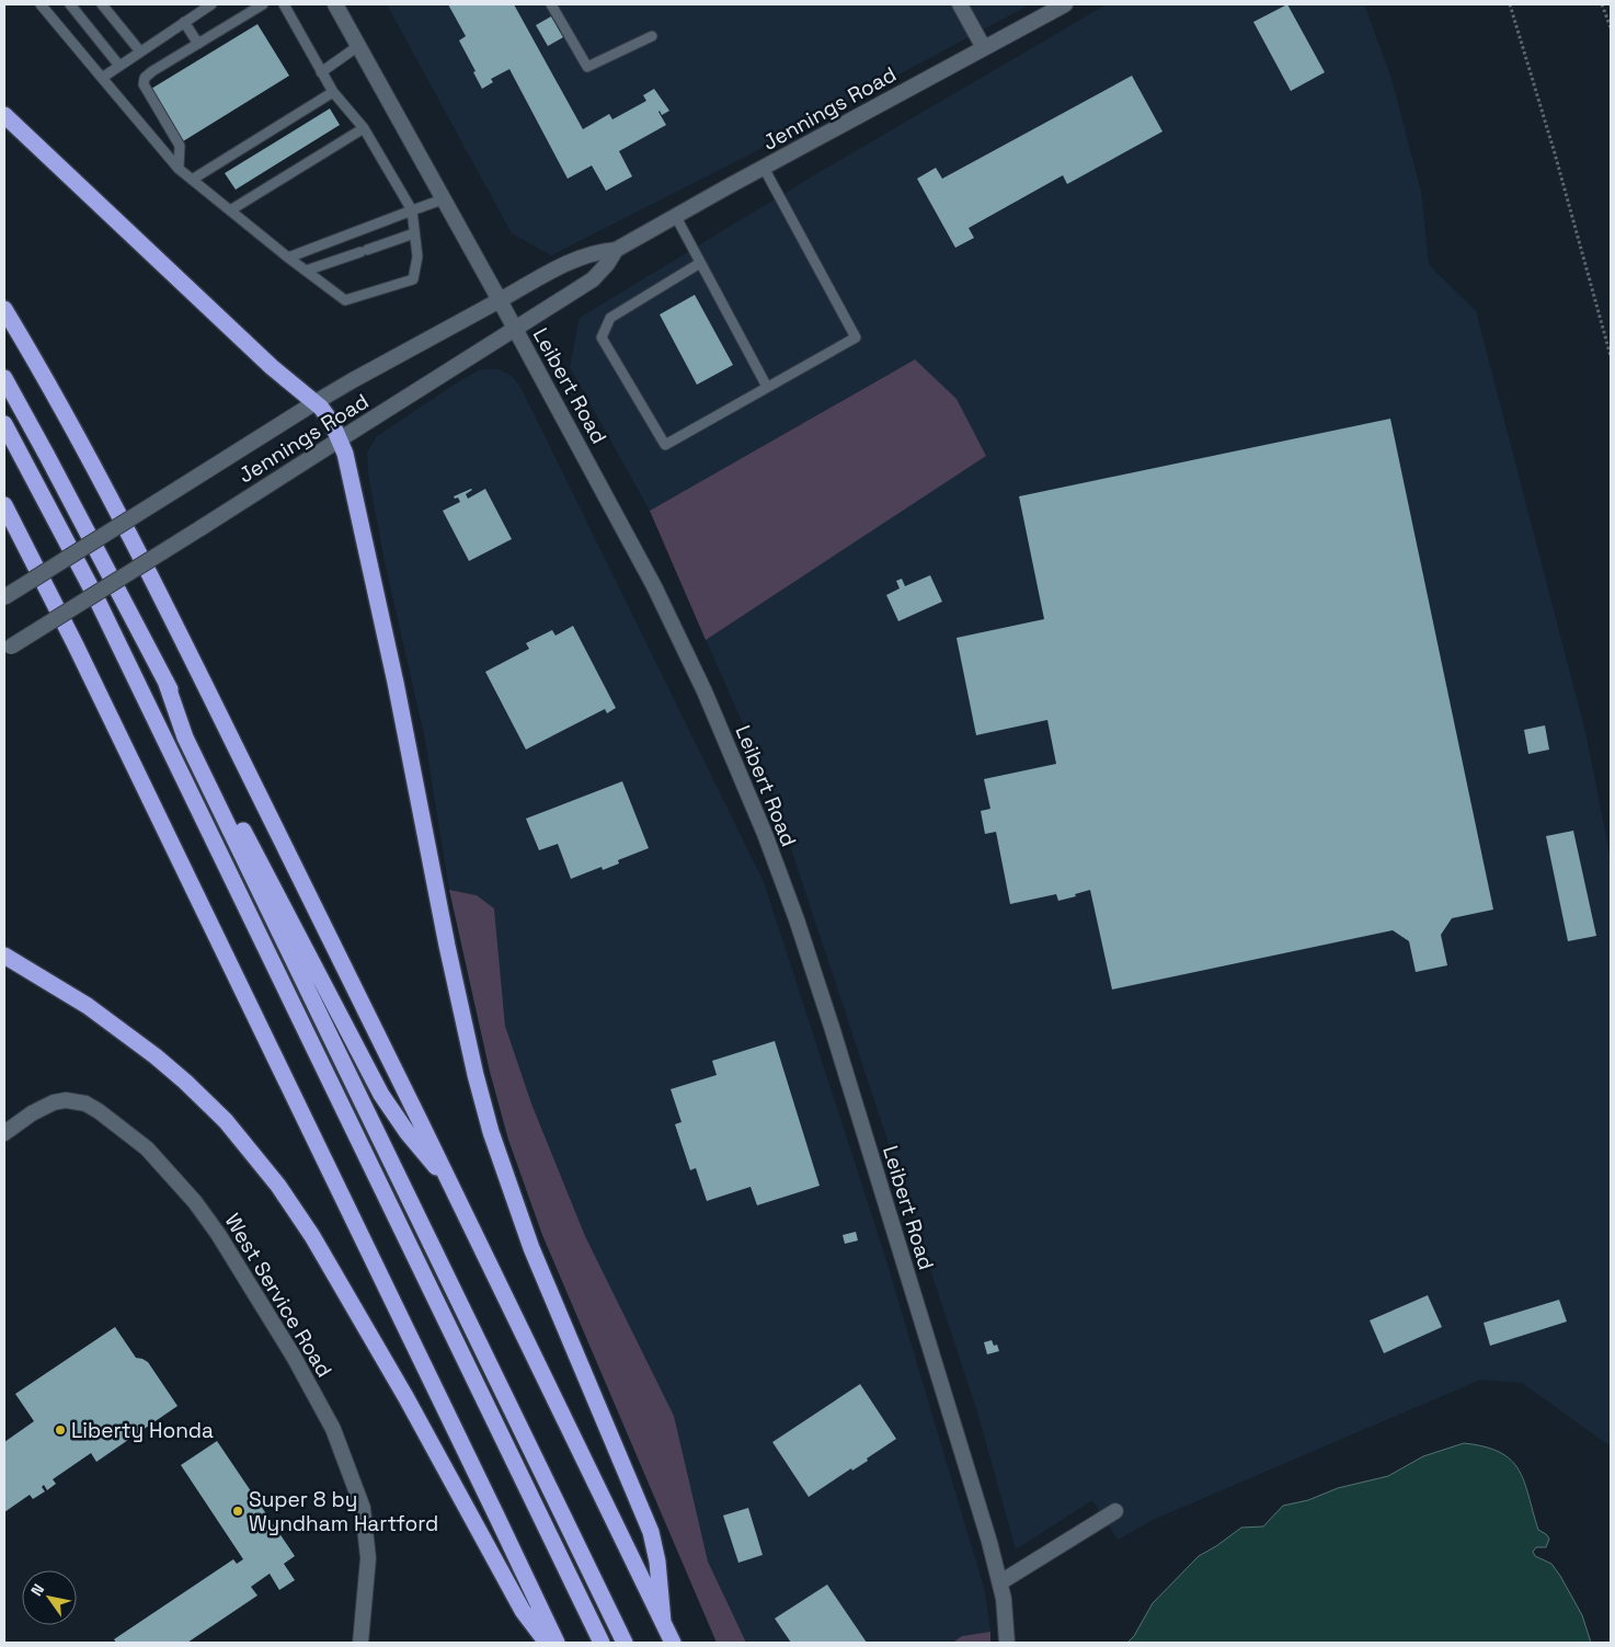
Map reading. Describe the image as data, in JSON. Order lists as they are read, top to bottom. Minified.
{"streets":{"street":["Jennings Road","Leibert Road","West Service Road"]},"crossings":[["Jennings Road","Leibert Road"]],"places":["Liberty Honda","Super 8 by Wyndham Hartford"],"north":"top left"}
